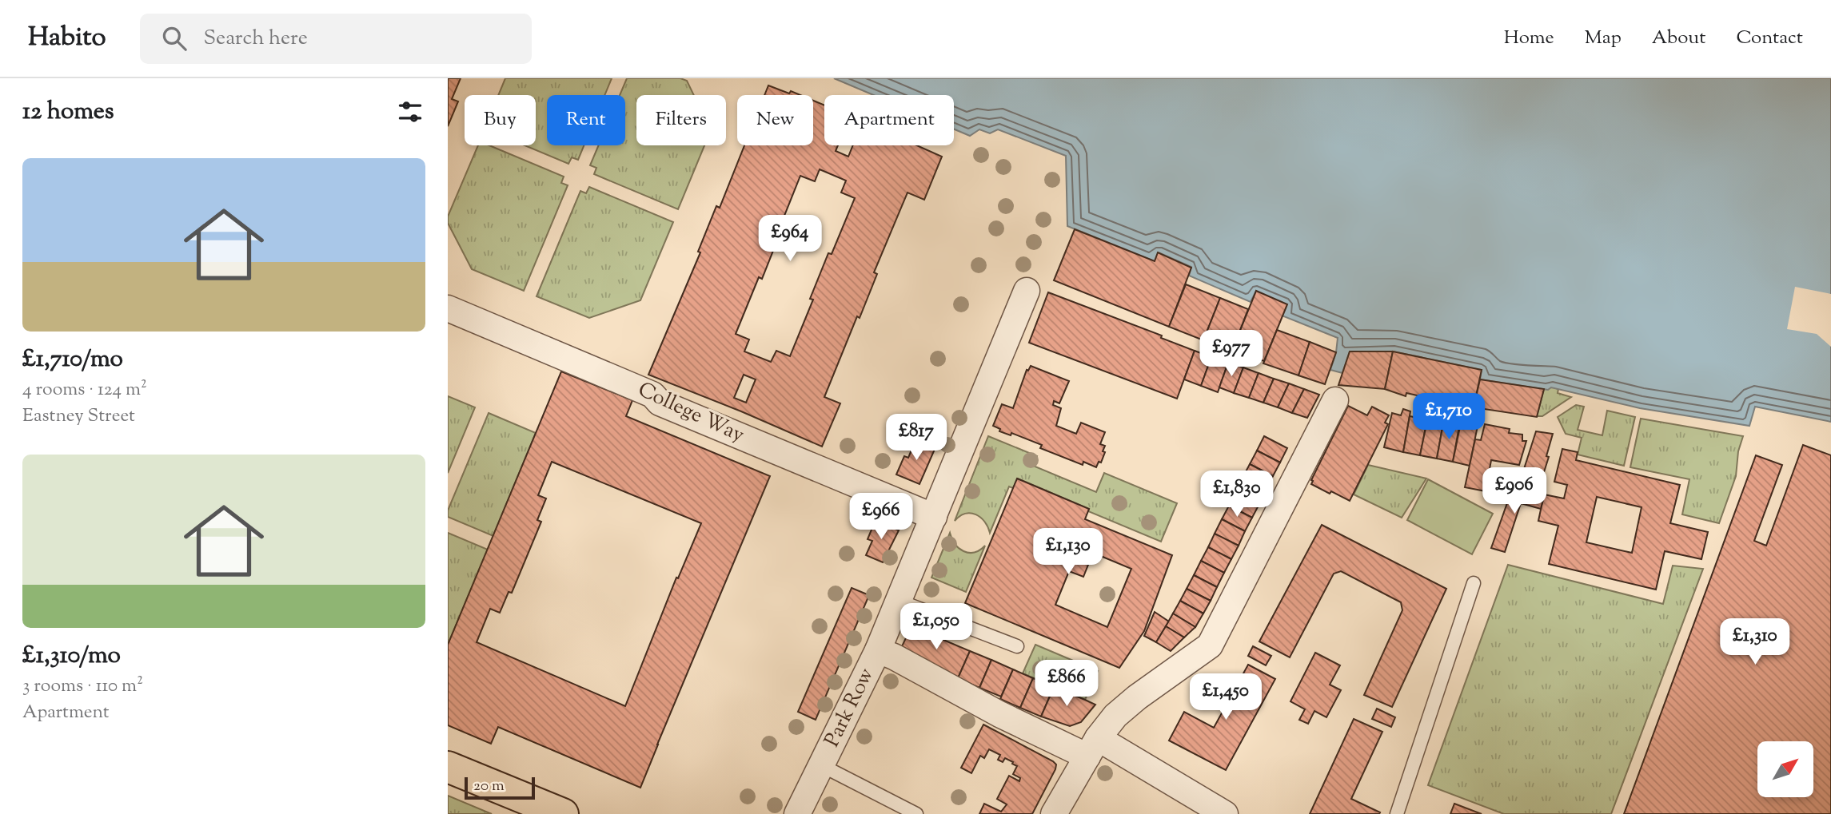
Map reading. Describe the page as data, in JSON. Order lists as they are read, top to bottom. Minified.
{"streets":{"street":["College Way","Park Row"]},"crossings":[["College Way","Park Row"]],"scale_bar":"20 m","north":"top right","page":{"header":"Habito","search":"Search here","nav":["Home","Map","About","Contact"],"heading":"12 homes","chip":["Buy","Rent","Filters","New","Apartment"],"list":[{"name":"£1,710/mo","note":"4 rooms · 124 m² · Eastney Street"},{"name":"£1,310/mo","note":"3 rooms · 110 m² · Apartment"}],"price":["£964","£977","£1,710","£817","£906","£1,830","£966","£1,130","£1,050","£1,310","£866","£1,450"],"scale":"20 m"}}
